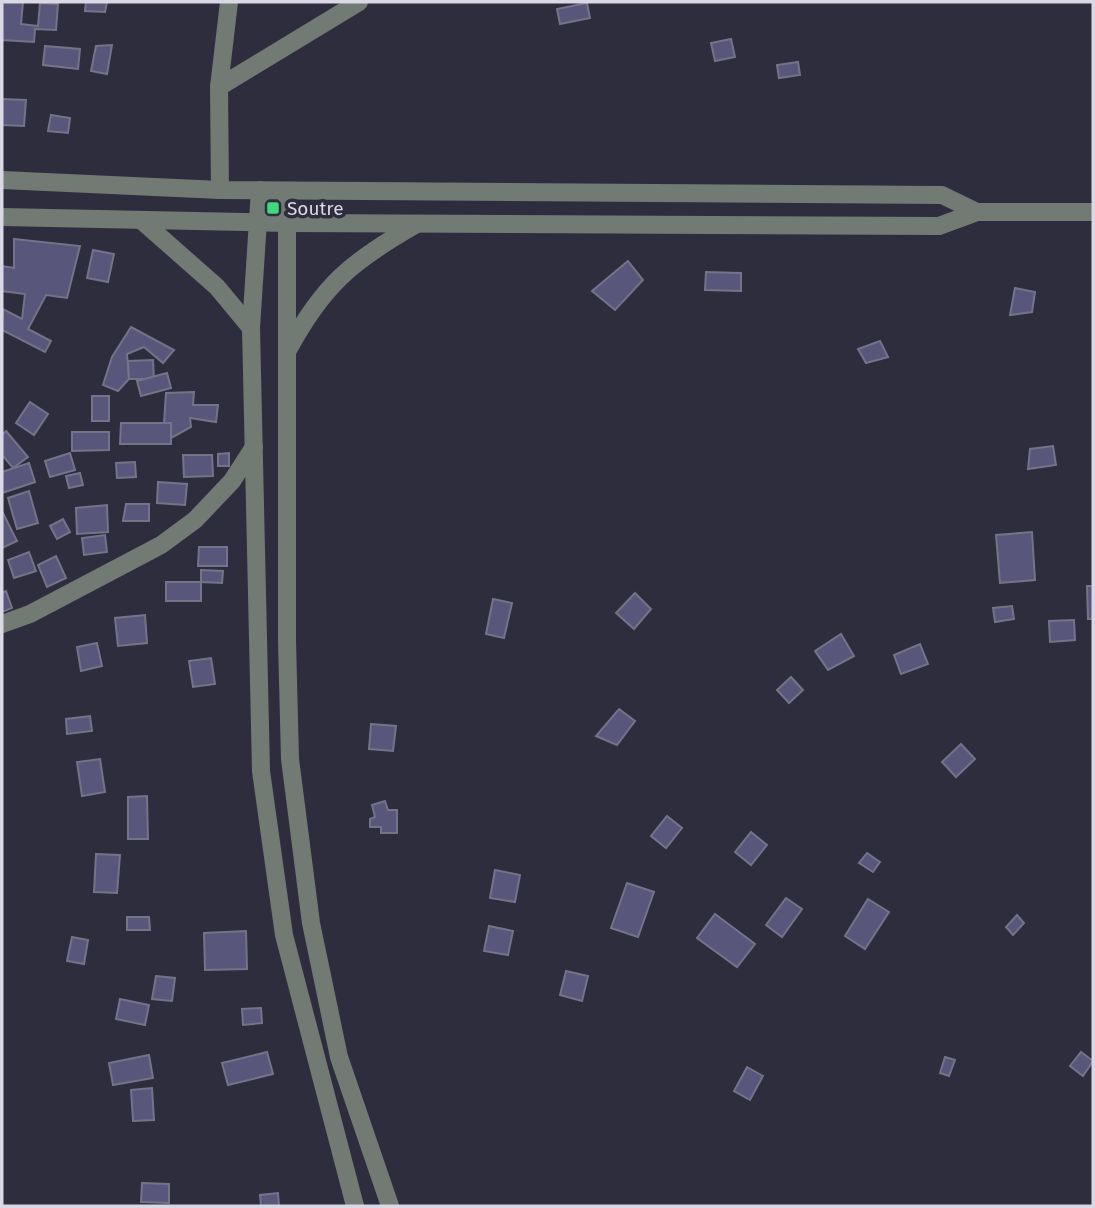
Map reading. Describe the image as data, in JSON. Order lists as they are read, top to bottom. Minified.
{"places":{"transit":["Soutre"]}}
